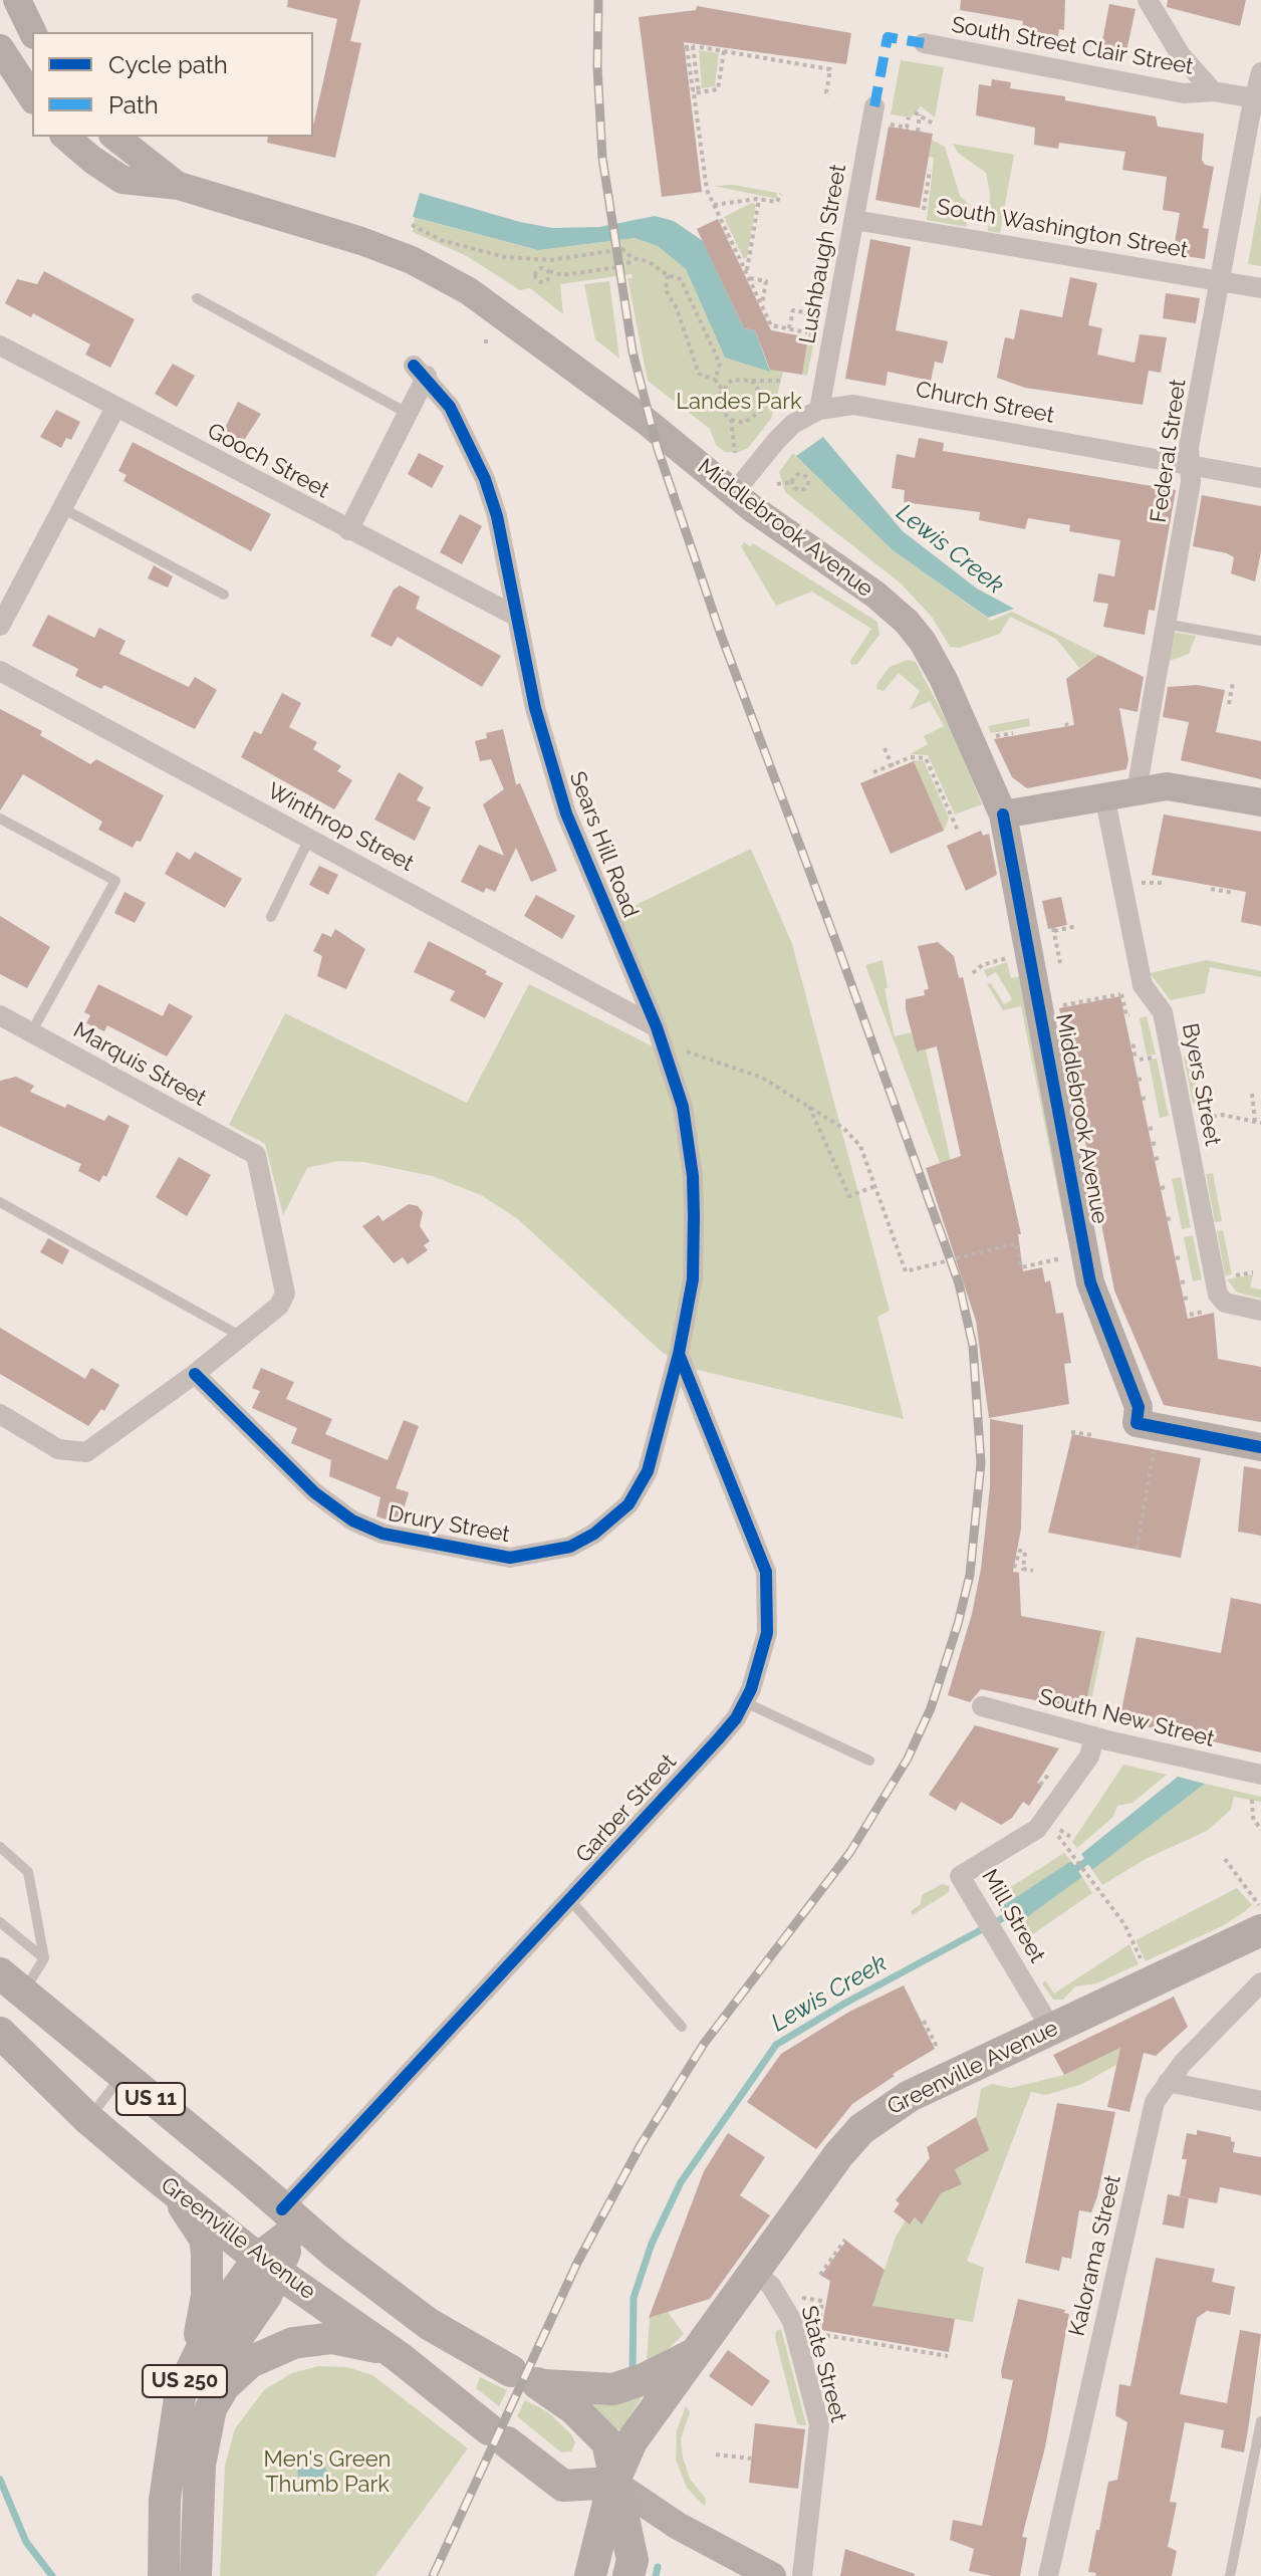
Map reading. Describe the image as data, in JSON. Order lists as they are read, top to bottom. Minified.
{"streets":{"main road":["Middlebrook Avenue","Greenville Avenue","US 11","US 250"],"street":["South Street Clair Street","South Washington Street","Lushbaugh Street","Church Street","Federal Street","Gooch Street","Winthrop Street","Sears Hill Road","Marquis Street","Byers Street","Drury Street","South New Street","Garber Street","Mill Street","Kalorama Street","State Street"]},"crossings":[["South Street Clair Street","Federal Street"],["South Washington Street","Lushbaugh Street"],["South Washington Street","Federal Street"],["Lushbaugh Street","Church Street"],["Church Street","Federal Street"],["Church Street","Middlebrook Avenue"],["Gooch Street","Sears Hill Road"],["Winthrop Street","Sears Hill Road"],["Sears Hill Road","Drury Street"],["Sears Hill Road","Garber Street"],["Drury Street","Garber Street"],["South New Street","Mill Street"],["Garber Street","US 11"],["Garber Street","US 250"],["Mill Street","Greenville Avenue"],["Greenville Avenue","US 11"],["Greenville Avenue","State Street"],["Greenville Avenue","US 250"],["US 11","US 250"]],"water":["Lewis Creek"],"parks":["Landes Park","Men's Green Thumb Park"],"legend":["Cycle path","Path"]}
